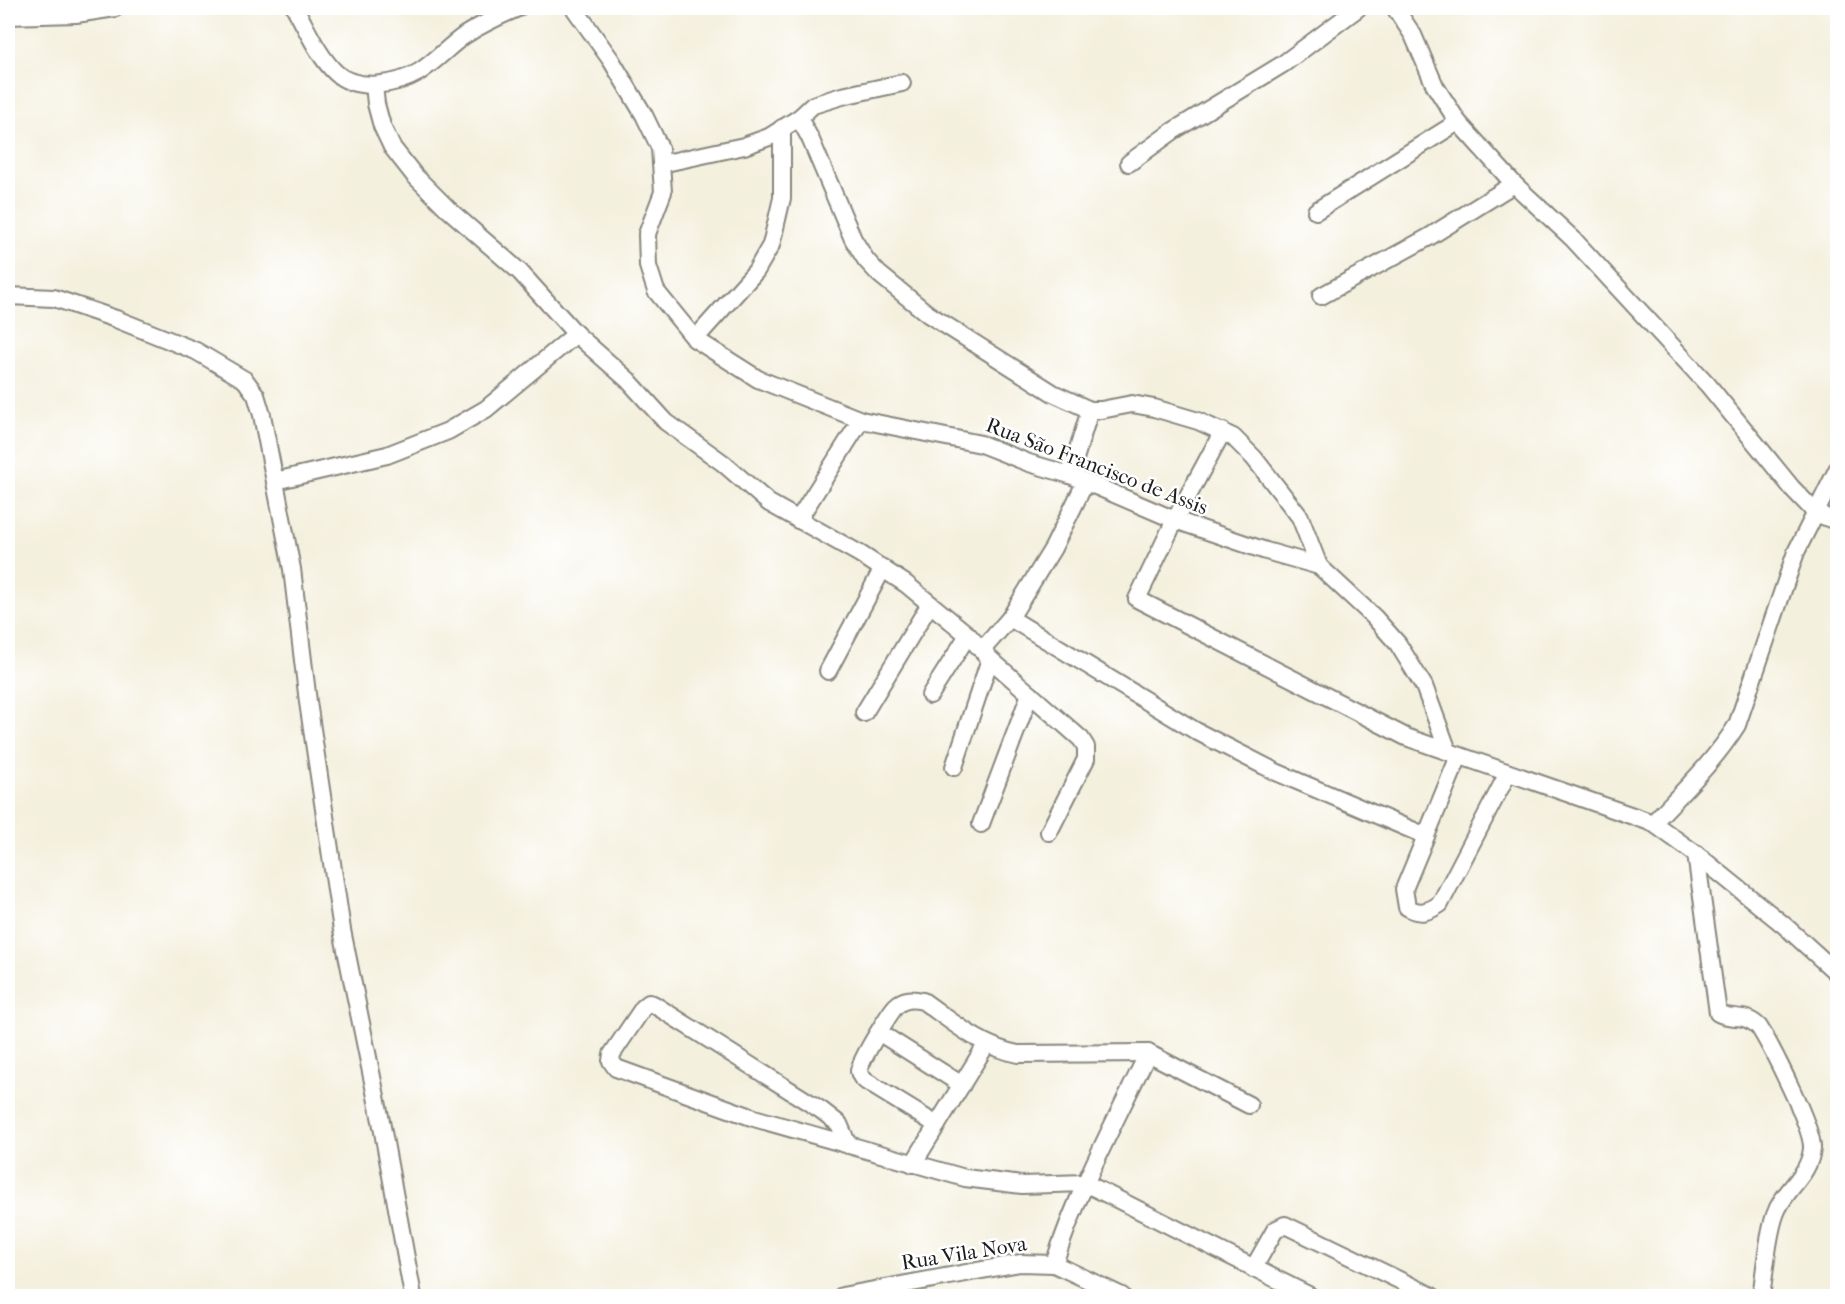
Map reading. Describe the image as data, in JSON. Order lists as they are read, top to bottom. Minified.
{"streets":{"street":["Rua São Francisco de Assis","Rua Vila Nova"]}}
